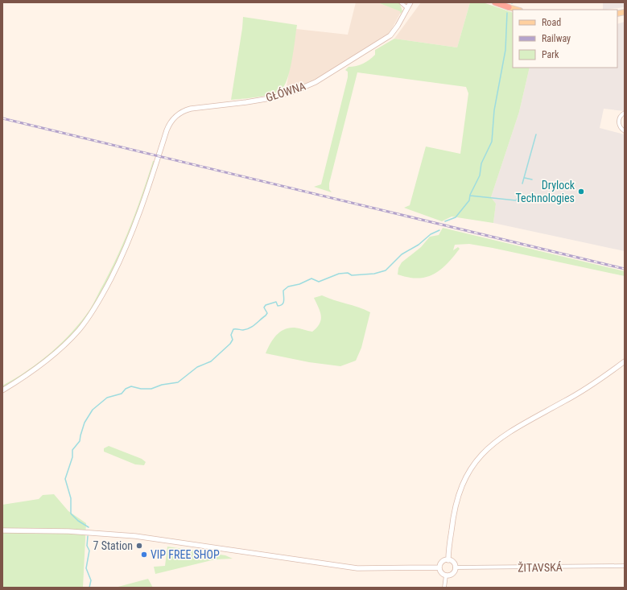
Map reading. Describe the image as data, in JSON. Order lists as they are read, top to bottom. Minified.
{"streets":{"main road":["GŁÓWNA"],"street":["ŽITAVSKÁ"]},"places":["Drylock Technologies","7 Station","VIP FREE SHOP"],"legend":["Road","Railway","Park"]}
